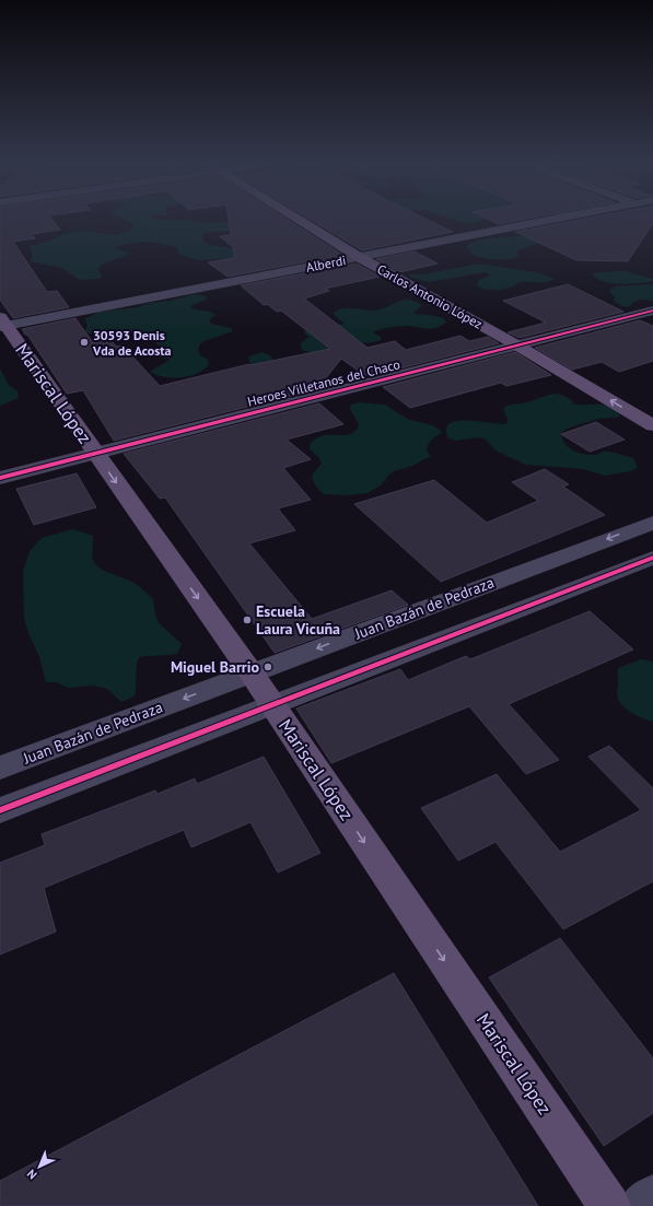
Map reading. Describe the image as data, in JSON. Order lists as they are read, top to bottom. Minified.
{"streets":{"main road":["Carlos Antonio López","Mariscal López"],"street":["Alberdi","Heroes Villetanos del Chaco","Juan Bazán de Pedraza"]},"crossings":[["Alberdi","Carlos Antonio López"],["Alberdi","Mariscal López"],["Carlos Antonio López","Heroes Villetanos del Chaco"],["Heroes Villetanos del Chaco","Mariscal López"],["Mariscal López","Juan Bazán de Pedraza"]],"one_way":["Carlos Antonio López","Mariscal López"],"places":["30593 Denis Vda de Acosta","Escuela Laura Vicuña","Miguel Barrio"],"north":"bottom left"}
